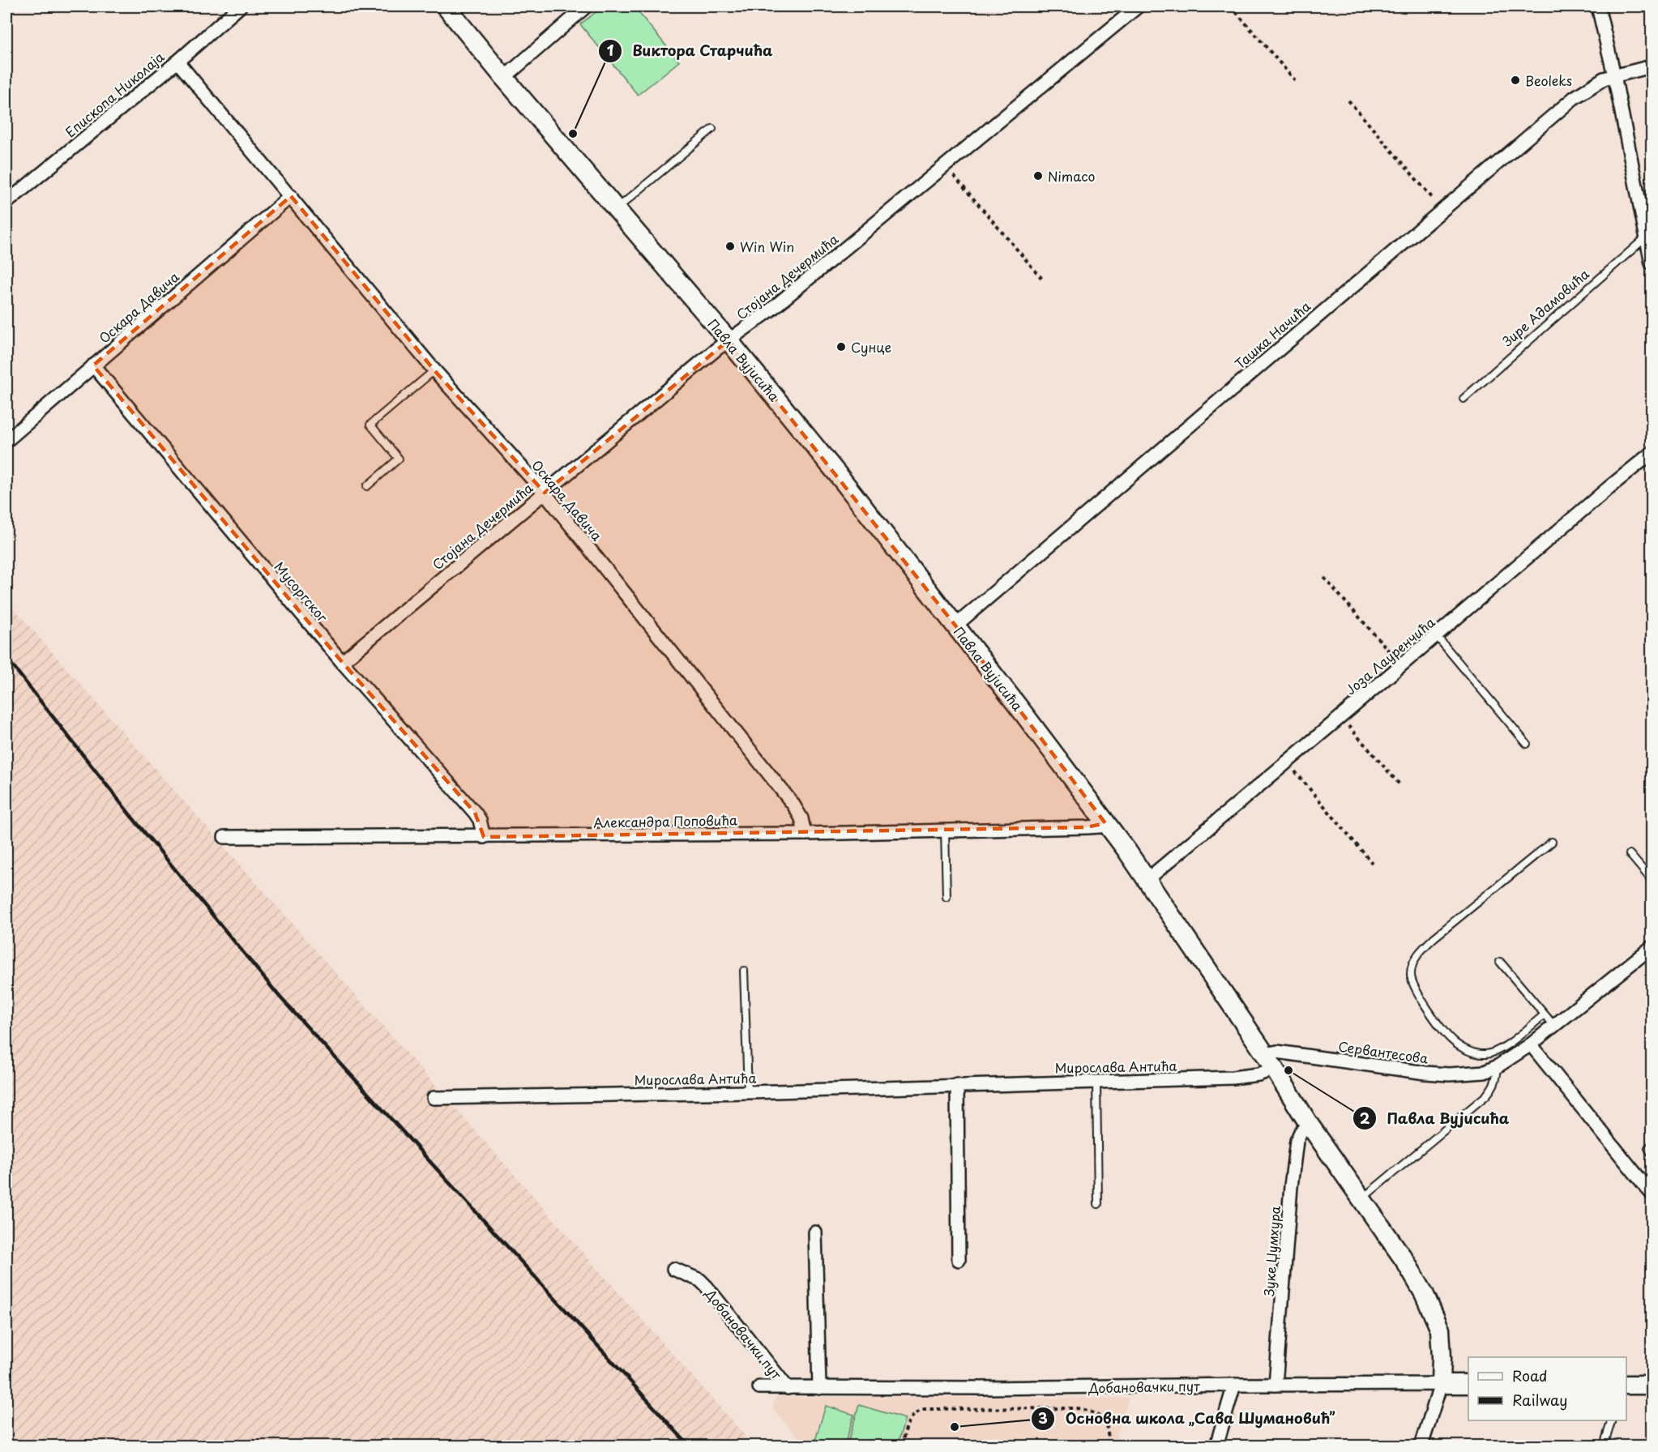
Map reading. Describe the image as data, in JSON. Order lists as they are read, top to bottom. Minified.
{"streets":{"street":["Епископа Николаја","Стојана Дечермића","Оскара Давича","Ташка Начића","Павла Вујисића","Мусоргског","Јоза Лауренчића","Александра Поповића","Сервантесова","Мирослава Антића","Зуке Џумхура","Добановачки пут"],"lane":["Зире Адамовића"]},"crossings":[["Епископа Николаја","Оскара Давича"],["Стојана Дечермића","Оскара Давича"],["Стојана Дечермића","Павла Вујисића"],["Стојана Дечермића","Мусоргског"],["Оскара Давича","Мусоргског"],["Оскара Давича","Александра Поповића"],["Ташка Начића","Павла Вујисића"],["Павла Вујисића","Јоза Лауренчића"],["Павла Вујисића","Александра Поповића"],["Павла Вујисића","Сервантесова"],["Павла Вујисића","Мирослава Антића"],["Павла Вујисића","Зуке Џумхура"],["Павла Вујисића","Добановачки пут"],["Мусоргског","Александра Поповића"],["Сервантесова","Мирослава Антића"],["Зуке Џумхура","Добановачки пут"]],"places":["Beoleks","Виктора Старчића","Nimaco","Win Win","Сунце","Павла Вујисића","Основна школа „Сава Шумановић”"],"legend":["Road","Railway"]}
